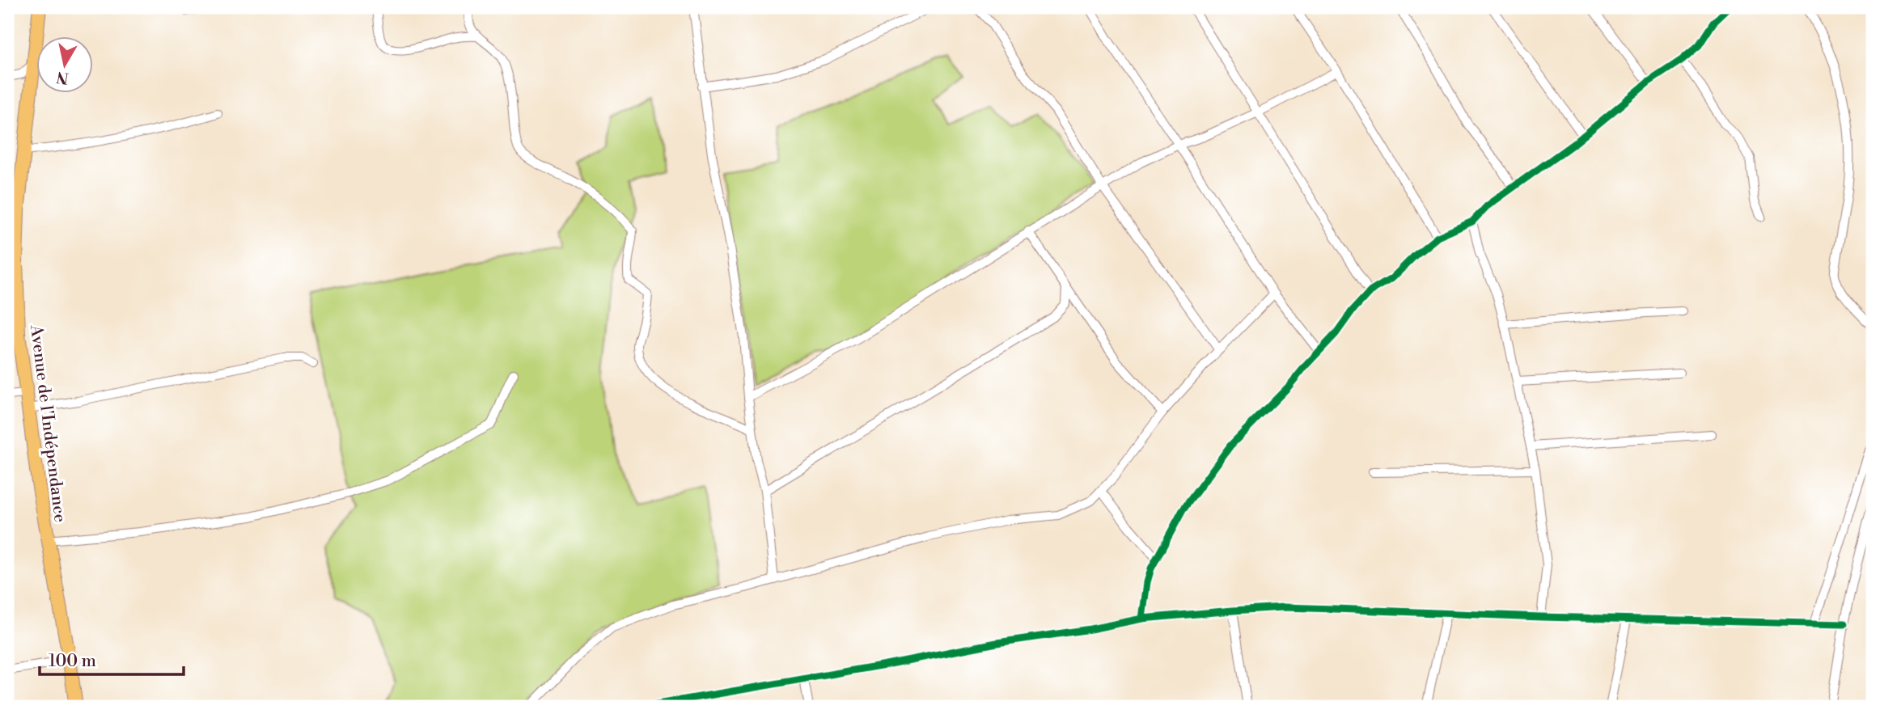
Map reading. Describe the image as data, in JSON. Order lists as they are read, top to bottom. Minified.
{"streets":{"main road":["Avenue de l'Indépendance"]},"scale_bar":"100 m","north":"bottom"}
